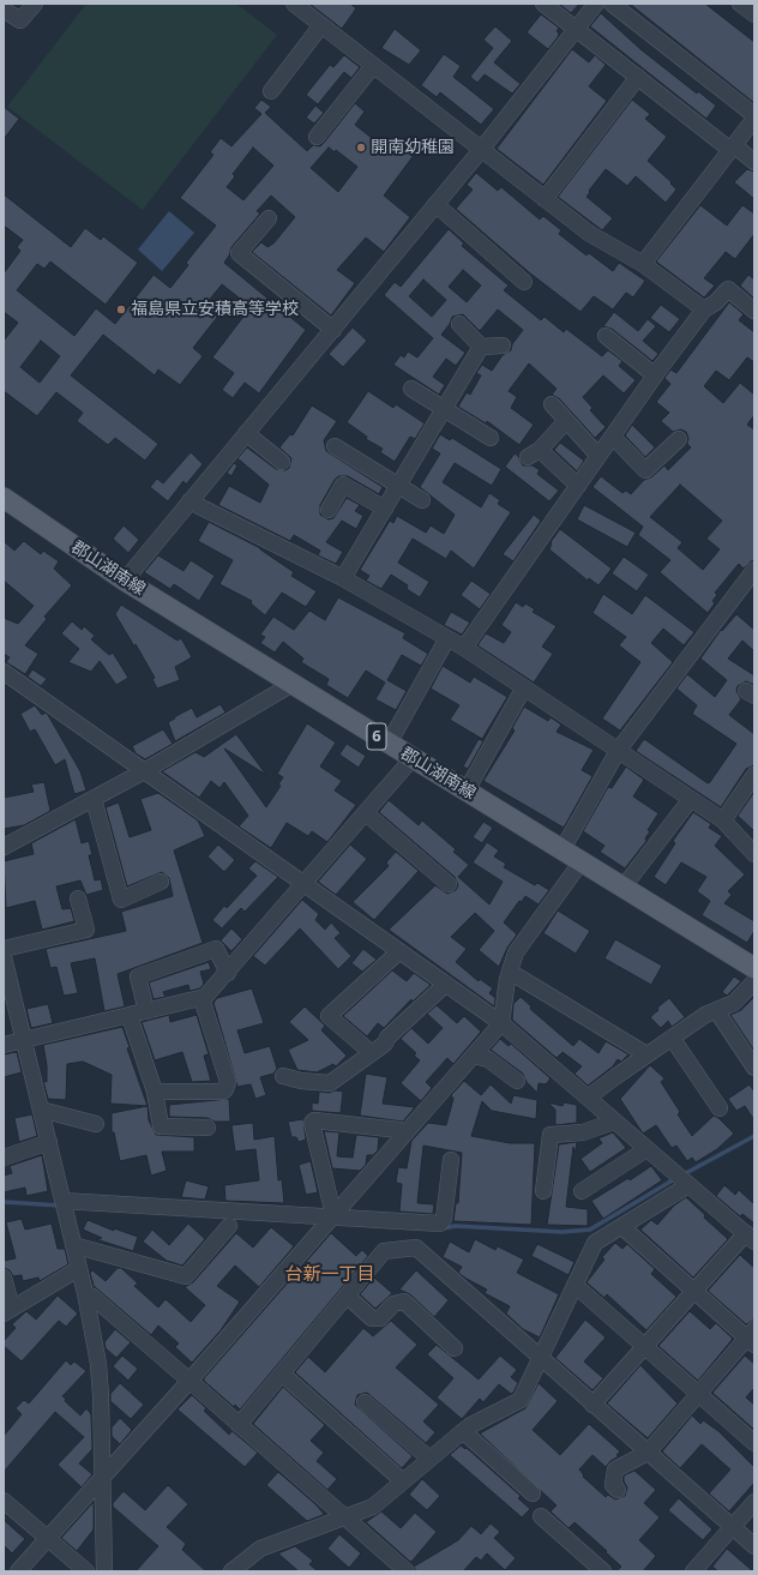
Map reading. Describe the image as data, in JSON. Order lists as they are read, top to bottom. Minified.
{"streets":{"main road":["郡山湖南線","6"]},"districts":["台新一丁目"],"places":["開南幼稚園","福島県立安積高等学校"]}
